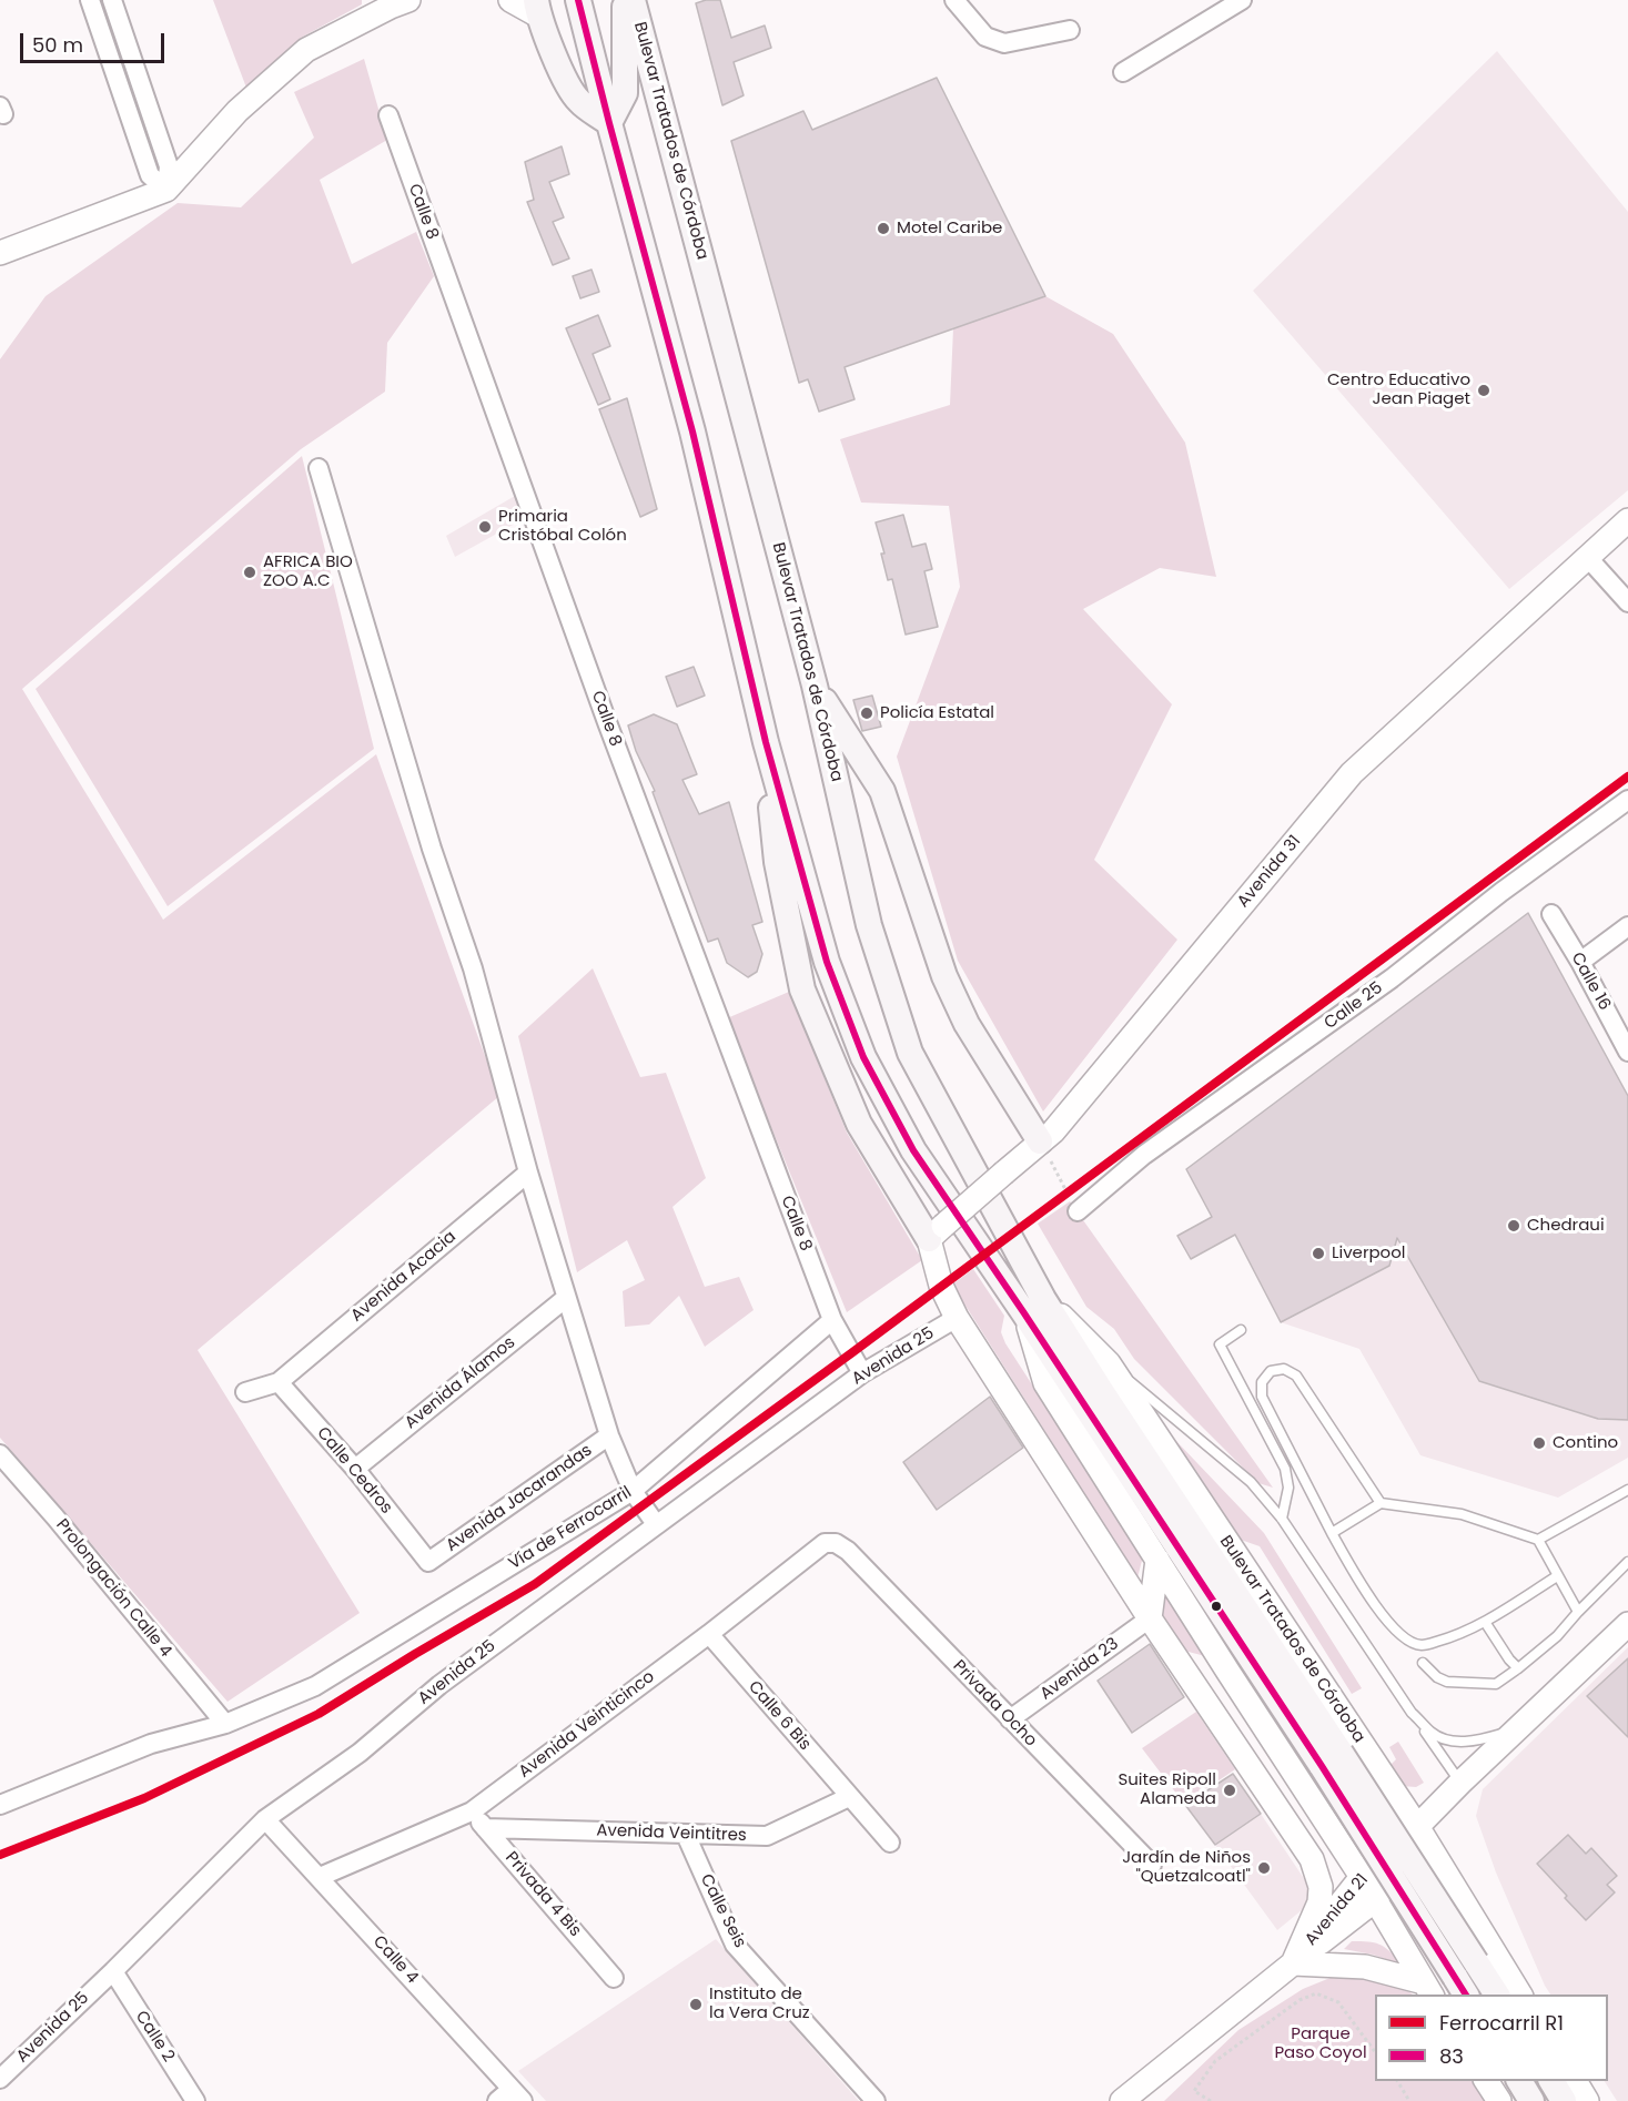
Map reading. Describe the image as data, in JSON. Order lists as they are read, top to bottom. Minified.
{"streets":{"main road":["Bulevar Tratados de Córdoba"],"street":["Calle 8","Avenida 31","Calle 16","Calle 25","Avenida Acacia","Avenida 25","Avenida Álamos","Calle Cedros","Avenida Jacarandas","Vía de Ferrocarril","Prolongación Calle 4","Avenida 23","Privada Ocho","Calle 6 Bis","Avenida Veinticinco","Avenida Veintitres","Privada 4 Bis","Avenida 21","Calle Seis","Calle 4","Calle 2"]},"crossings":[["Bulevar Tratados de Córdoba","Avenida 21"],["Calle 8","Vía de Ferrocarril"],["Avenida Acacia","Calle Cedros"],["Avenida 25","Calle 4"],["Avenida 25","Calle 2"],["Avenida Álamos","Calle Cedros"],["Calle Cedros","Avenida Jacarandas"],["Vía de Ferrocarril","Prolongación Calle 4"],["Avenida 23","Privada Ocho"],["Privada Ocho","Avenida Veinticinco"],["Calle 6 Bis","Avenida Veinticinco"],["Calle 6 Bis","Avenida Veintitres"],["Avenida Veinticinco","Privada 4 Bis"],["Avenida Veinticinco","Calle 4"],["Avenida Veintitres","Privada 4 Bis"],["Avenida Veintitres","Calle Seis"]],"parks":["Parque Paso Coyol"],"places":["Motel Caribe","Centro Educativo Jean Piaget","Primaria Cristóbal Colón","AFRICA BIO ZOO A.C","Policía Estatal","Chedraui","Liverpool","Contino","Suites Ripoll Alameda","Jardín de Niños \"Quetzalcoatl\"","Instituto de la Vera Cruz"],"lines":["transit line 83","rail line R1"],"legend":["Ferrocarril R1","83"],"scale_bar":"50 m"}
